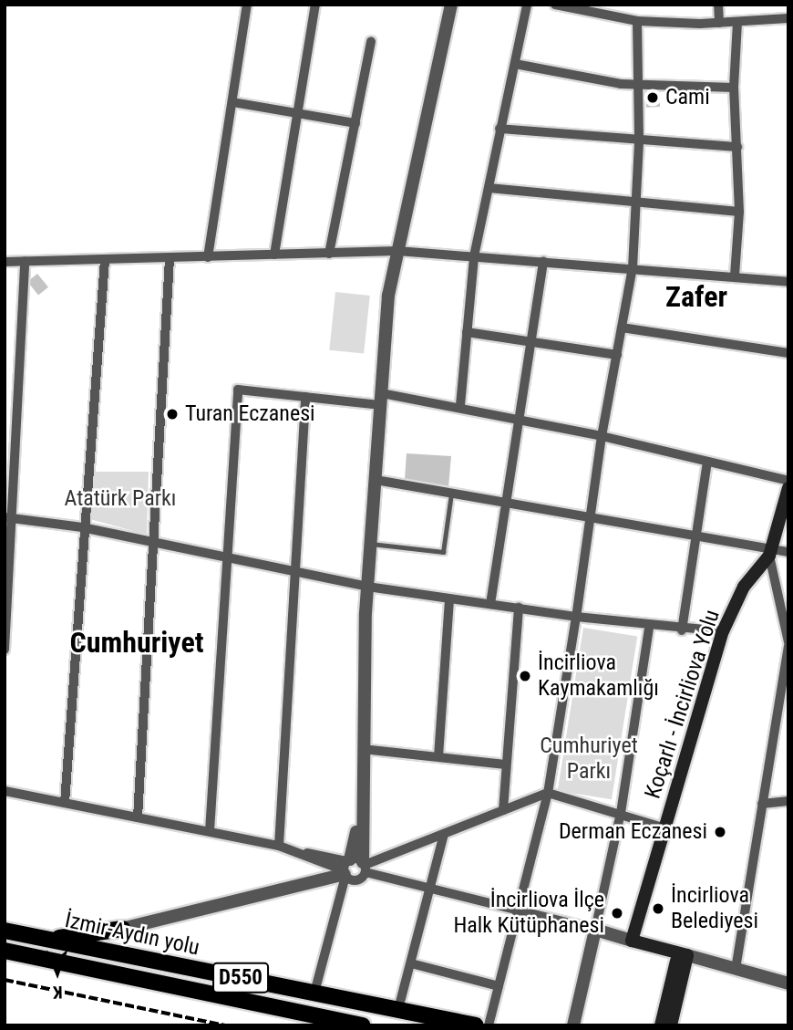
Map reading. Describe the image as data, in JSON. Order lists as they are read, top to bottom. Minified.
{"streets":{"highway":["İzmir-Aydın yolu","D550"],"main road":["Koçarlı - İncirliova Yolu"]},"districts":["Zafer","Cumhuriyet"],"parks":["Atatürk Parkı","Cumhuriyet Parkı"],"places":["Cami","Turan Eczanesi","İncirliova Kaymakamlığı","Derman Eczanesi","İncirliova Belediyesi","İncirliova İlçe Halk Kütüphanesi"],"north":"bottom"}
